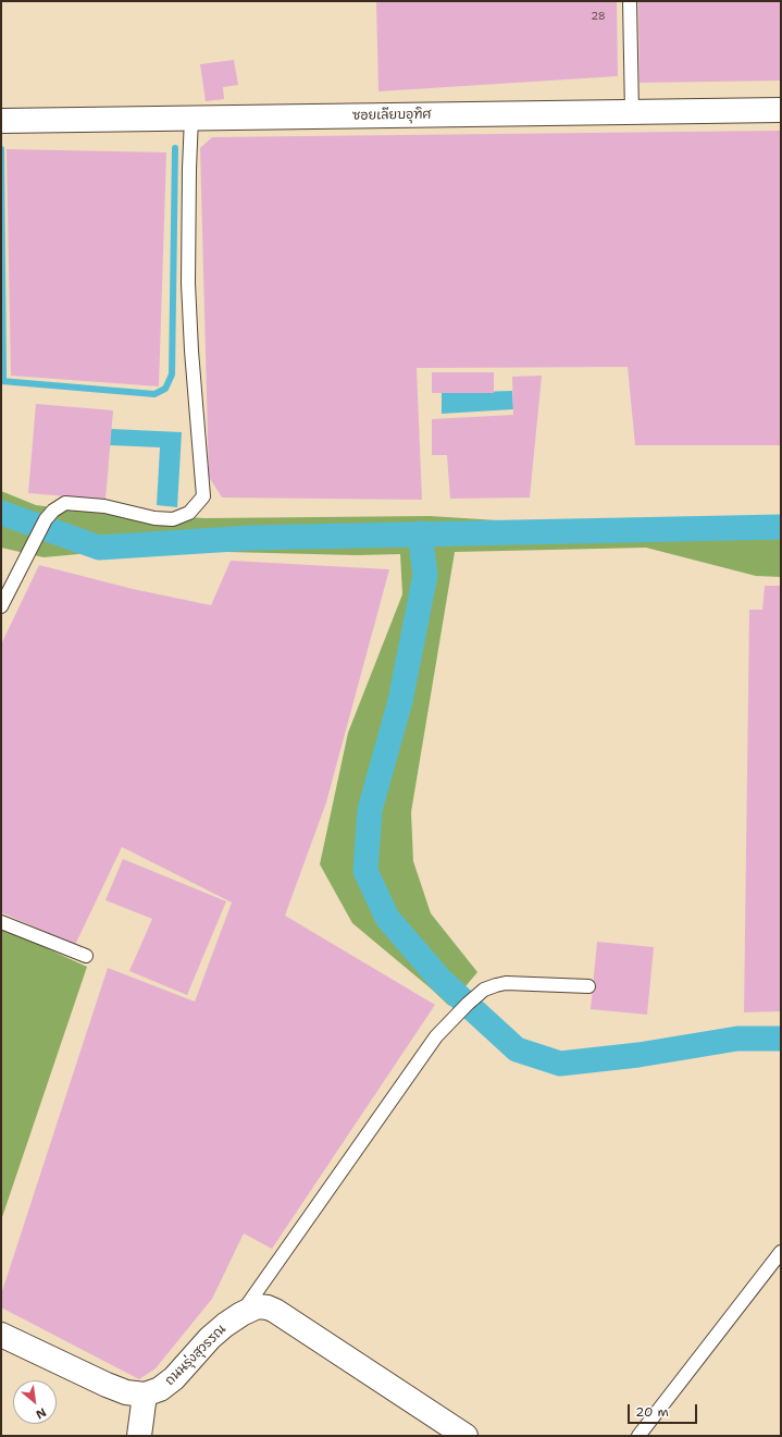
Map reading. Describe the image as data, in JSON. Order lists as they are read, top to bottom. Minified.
{"streets":{"street":["ซอยเลียบอุทิศ","ถนนรุ่งสุวรรณ"]},"house_numbers":["28"],"scale_bar":"20 m","north":"bottom right"}
